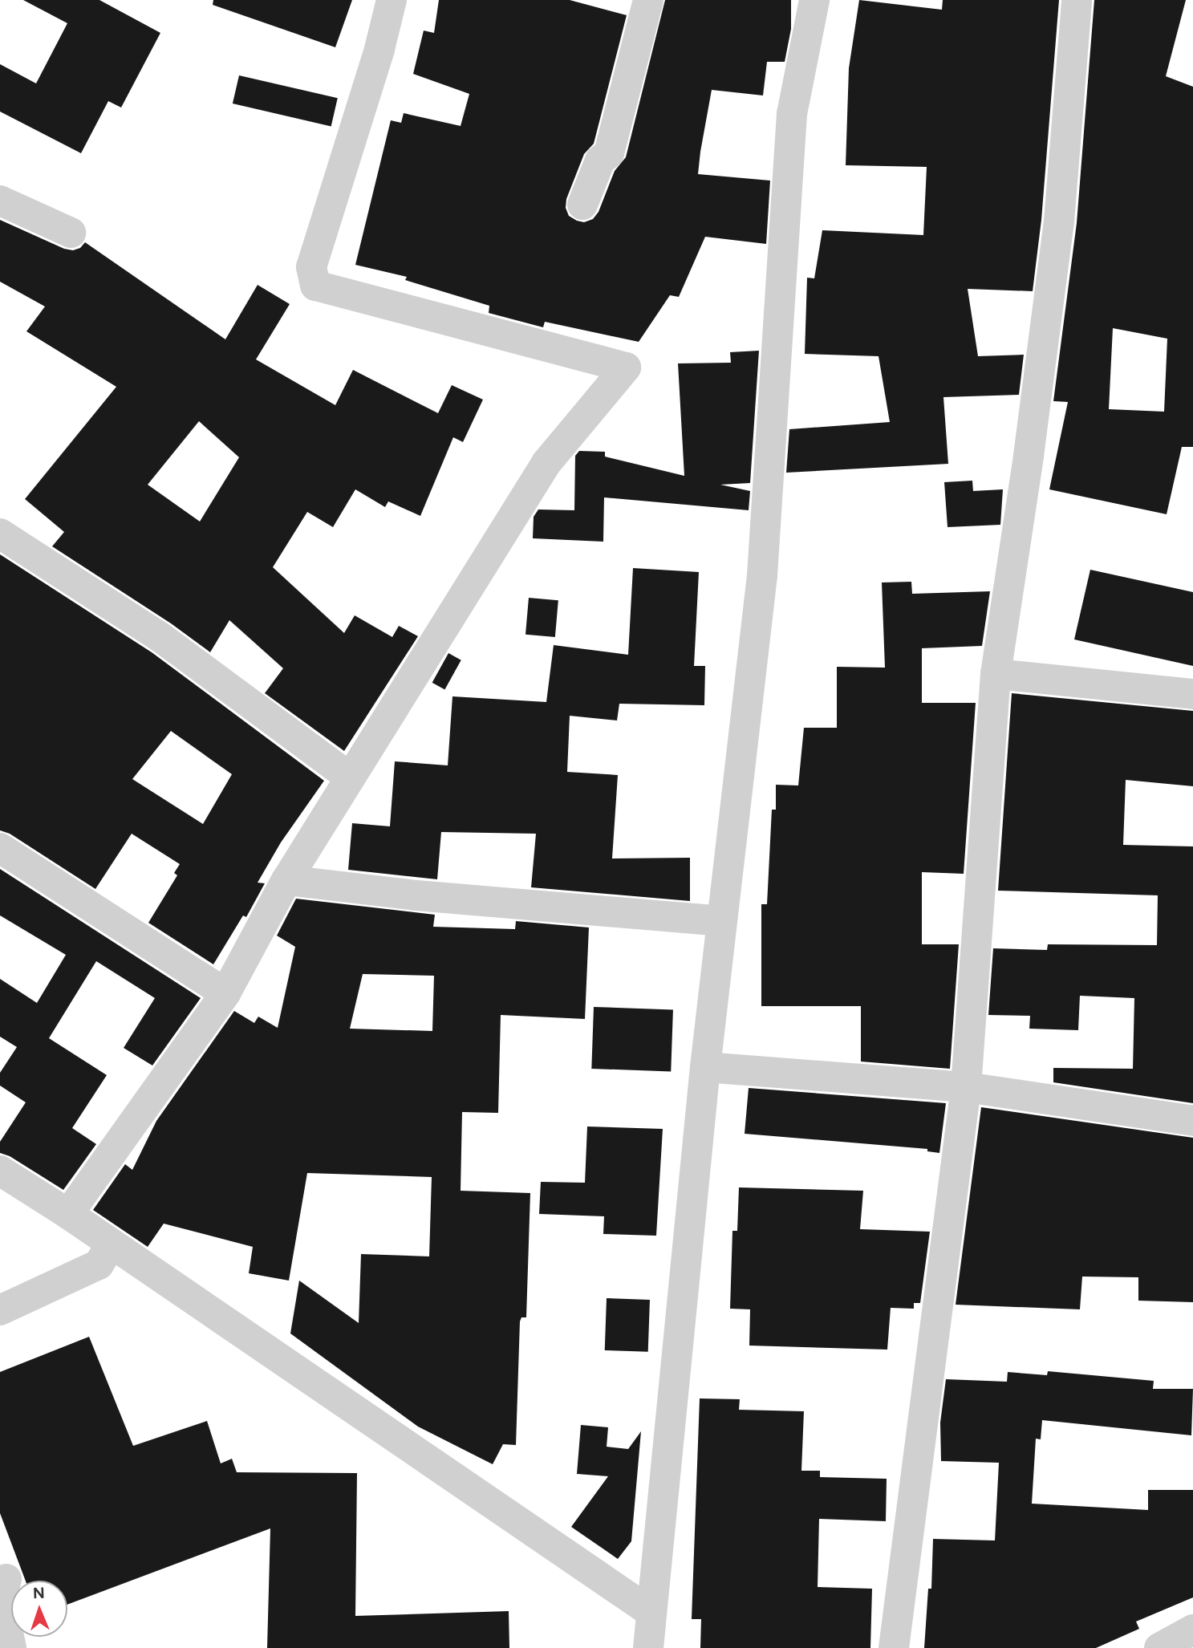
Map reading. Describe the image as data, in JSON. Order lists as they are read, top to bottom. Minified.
{"north":"top"}
